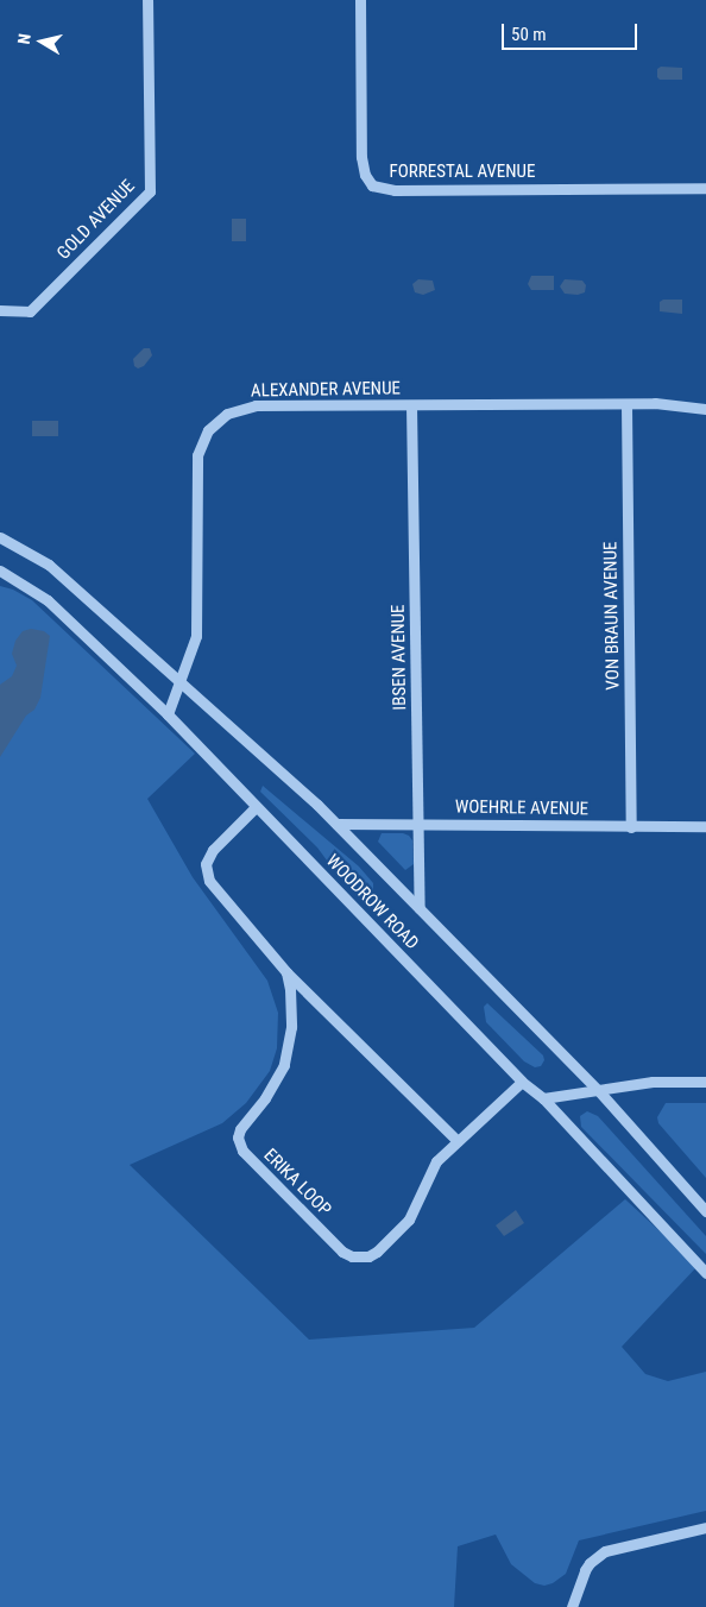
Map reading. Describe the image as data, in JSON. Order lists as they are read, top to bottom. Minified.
{"streets":{"street":["FORRESTAL AVENUE","GOLD AVENUE","ALEXANDER AVENUE","VON BRAUN AVENUE","IBSEN AVENUE","WOEHRLE AVENUE","WOODROW ROAD","ERIKA LOOP"]},"crossings":[["ALEXANDER AVENUE","VON BRAUN AVENUE"],["ALEXANDER AVENUE","IBSEN AVENUE"],["ALEXANDER AVENUE","WOODROW ROAD"],["VON BRAUN AVENUE","WOEHRLE AVENUE"],["IBSEN AVENUE","WOEHRLE AVENUE"],["IBSEN AVENUE","WOODROW ROAD"],["WOEHRLE AVENUE","WOODROW ROAD"],["WOODROW ROAD","ERIKA LOOP"]],"scale_bar":"50 m","north":"left"}
